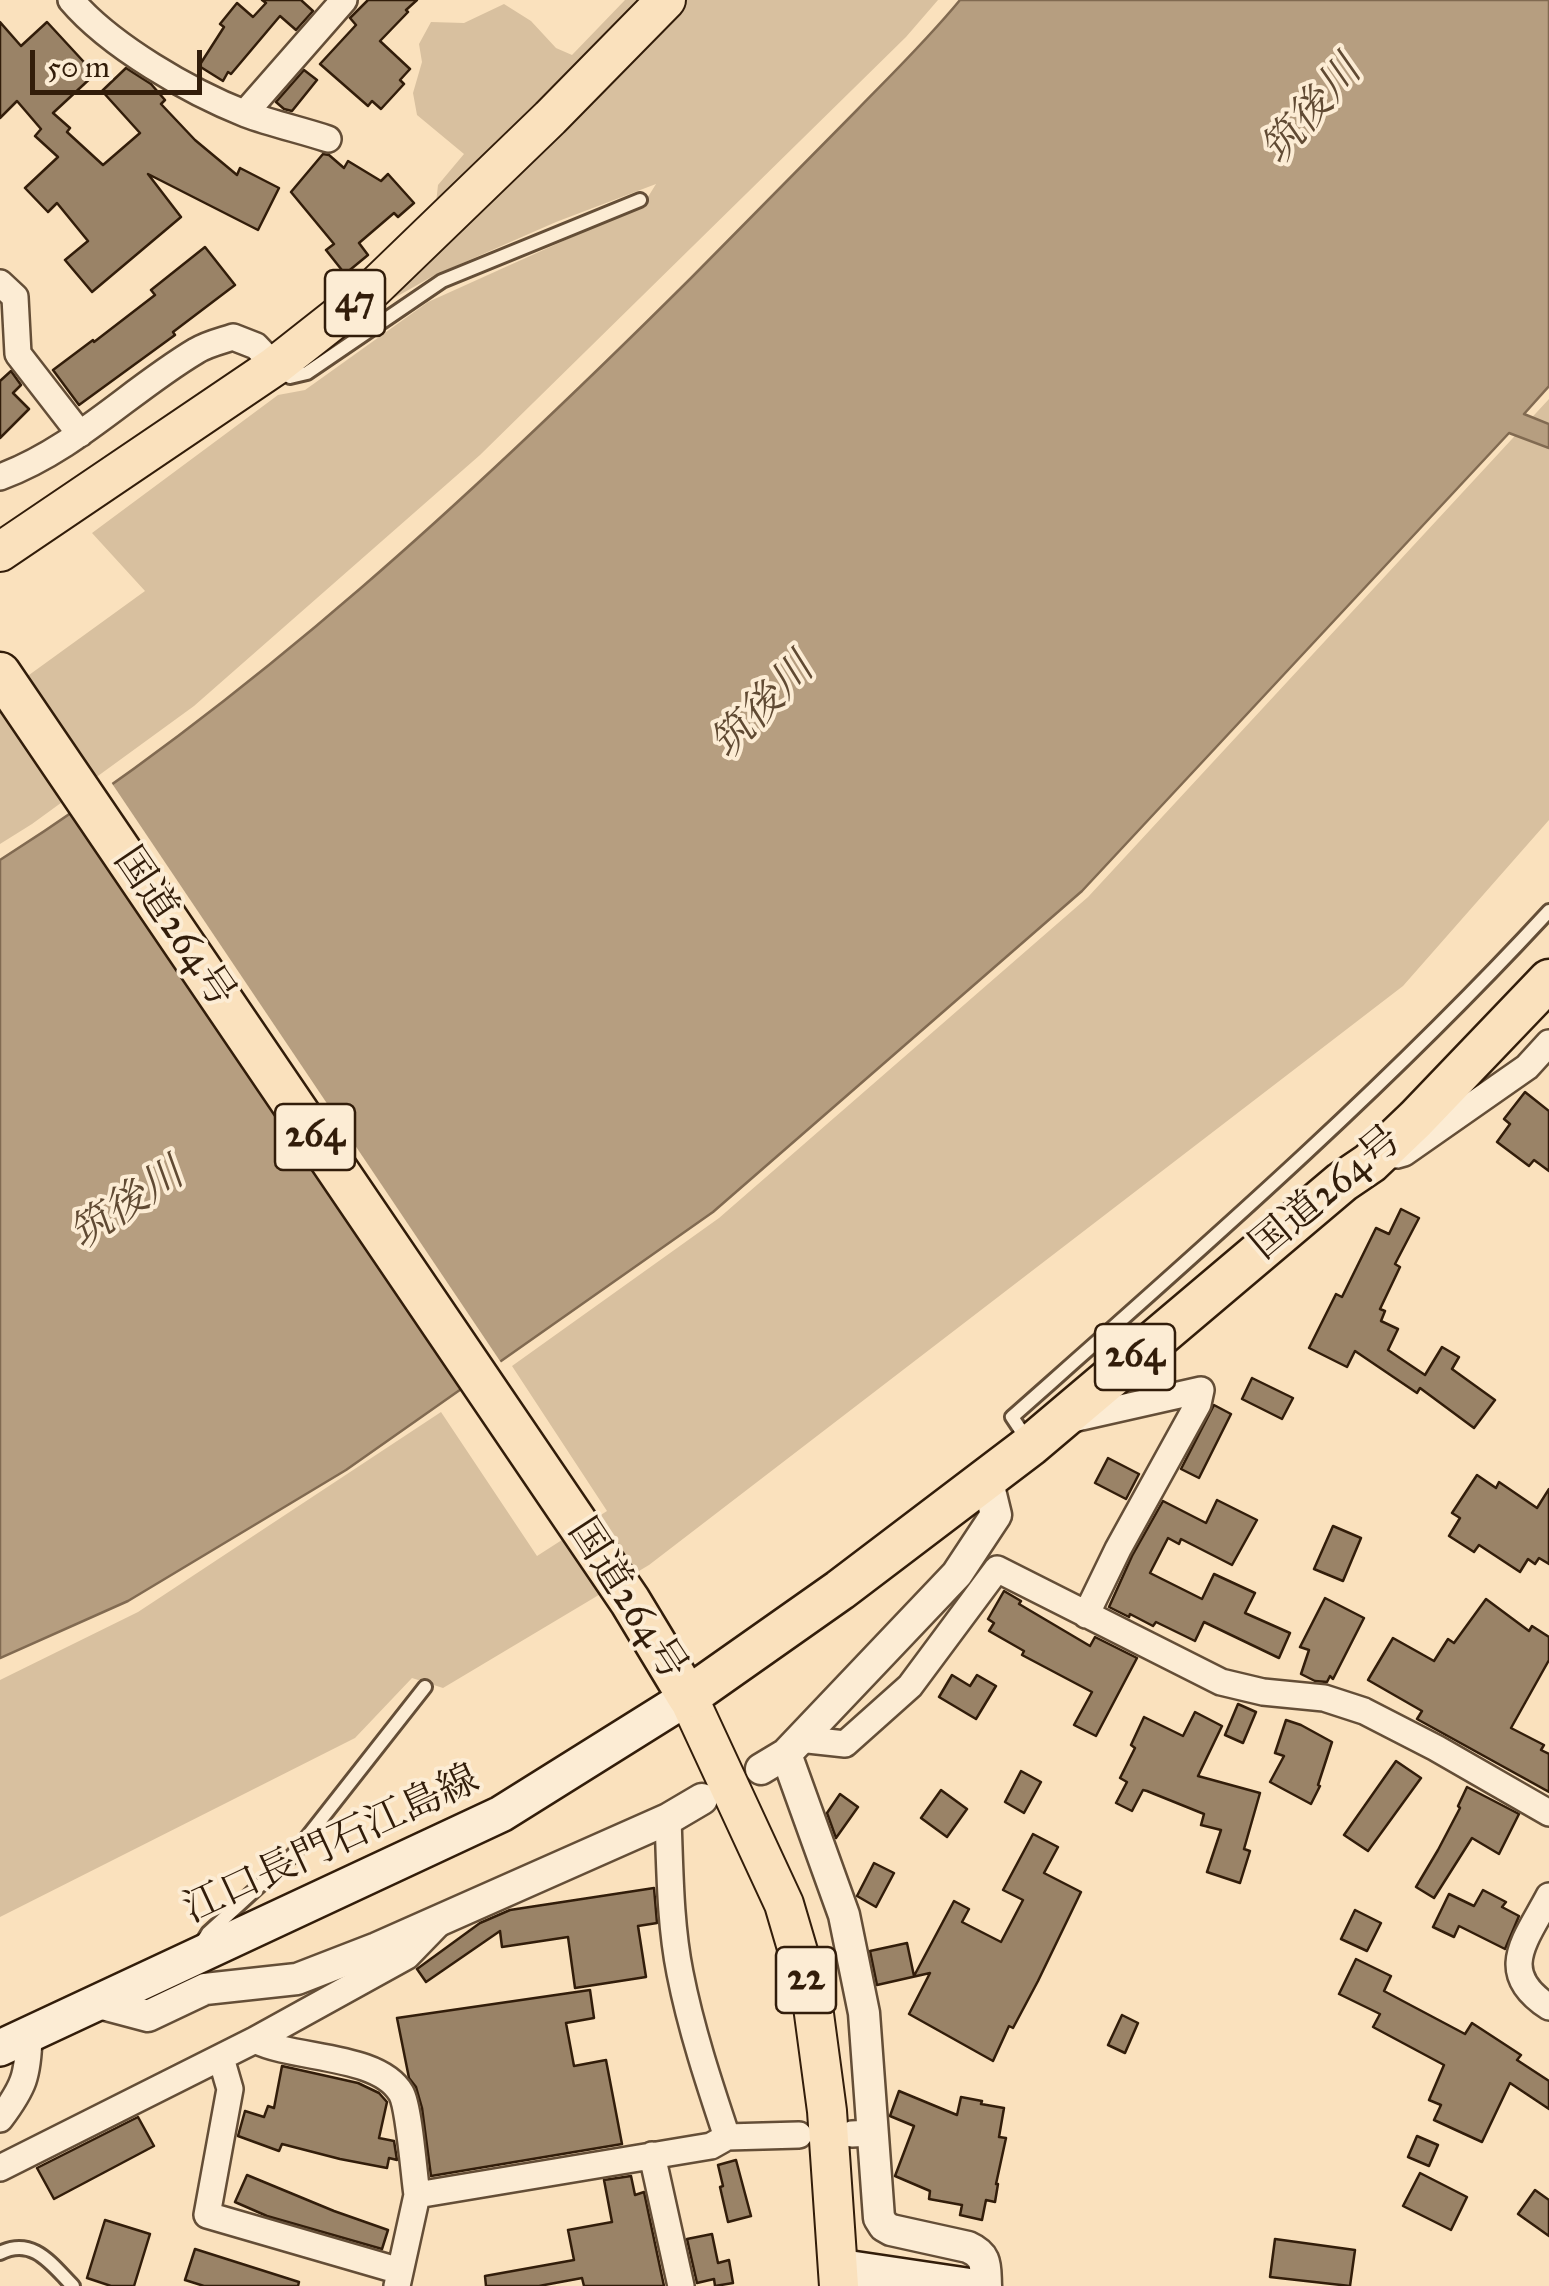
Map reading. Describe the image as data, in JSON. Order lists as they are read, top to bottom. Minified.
{"streets":{"highway":["国道264号","264"],"main road":["47","江口長門石江島線","22"]},"crossings":[["国道264号","江口長門石江島線"],["国道264号","22"],["江口長門石江島線","22"]],"water":["筑後川"],"scale_bar":"50 m"}
